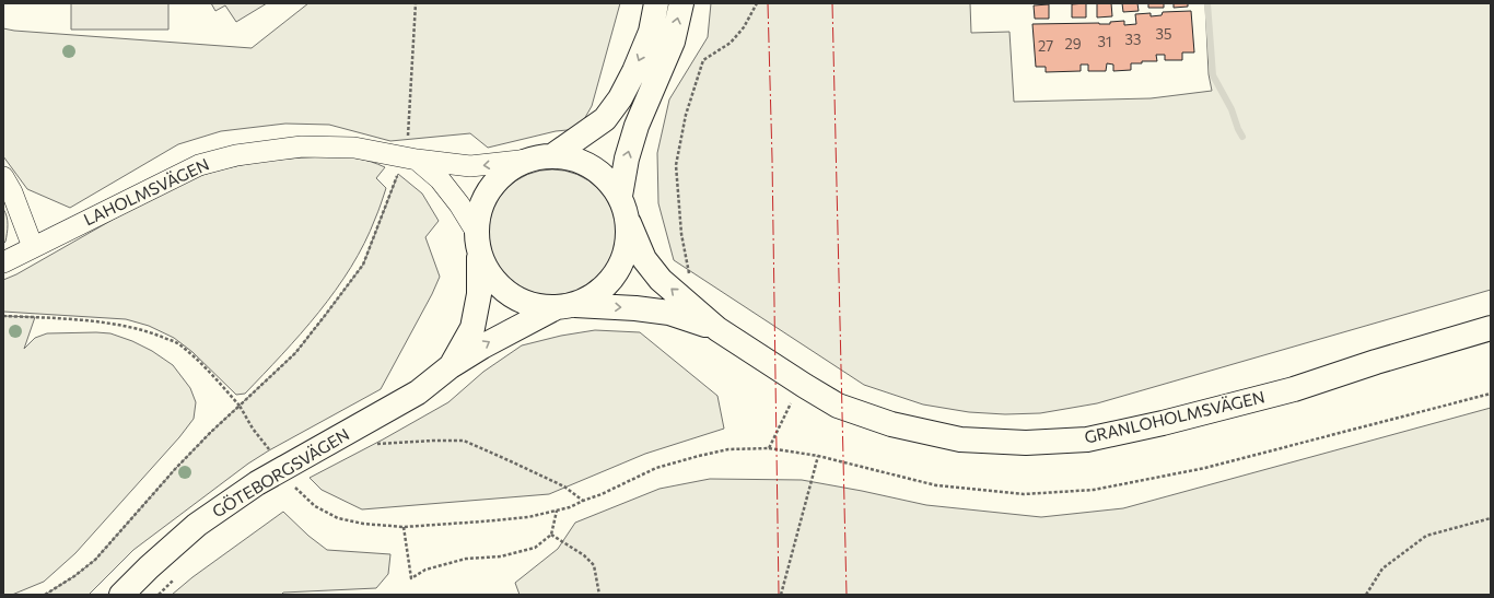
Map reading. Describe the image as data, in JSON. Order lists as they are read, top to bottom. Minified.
{"streets":{"street":["LAHOLMSVÄGEN","GRANLOHOLMSVÄGEN","GÖTEBORGSVÄGEN"]},"crossings":[["LAHOLMSVÄGEN","GRANLOHOLMSVÄGEN"],["LAHOLMSVÄGEN","GÖTEBORGSVÄGEN"],["GRANLOHOLMSVÄGEN","GÖTEBORGSVÄGEN"]],"house_numbers":["35","33","31","29","27"]}
